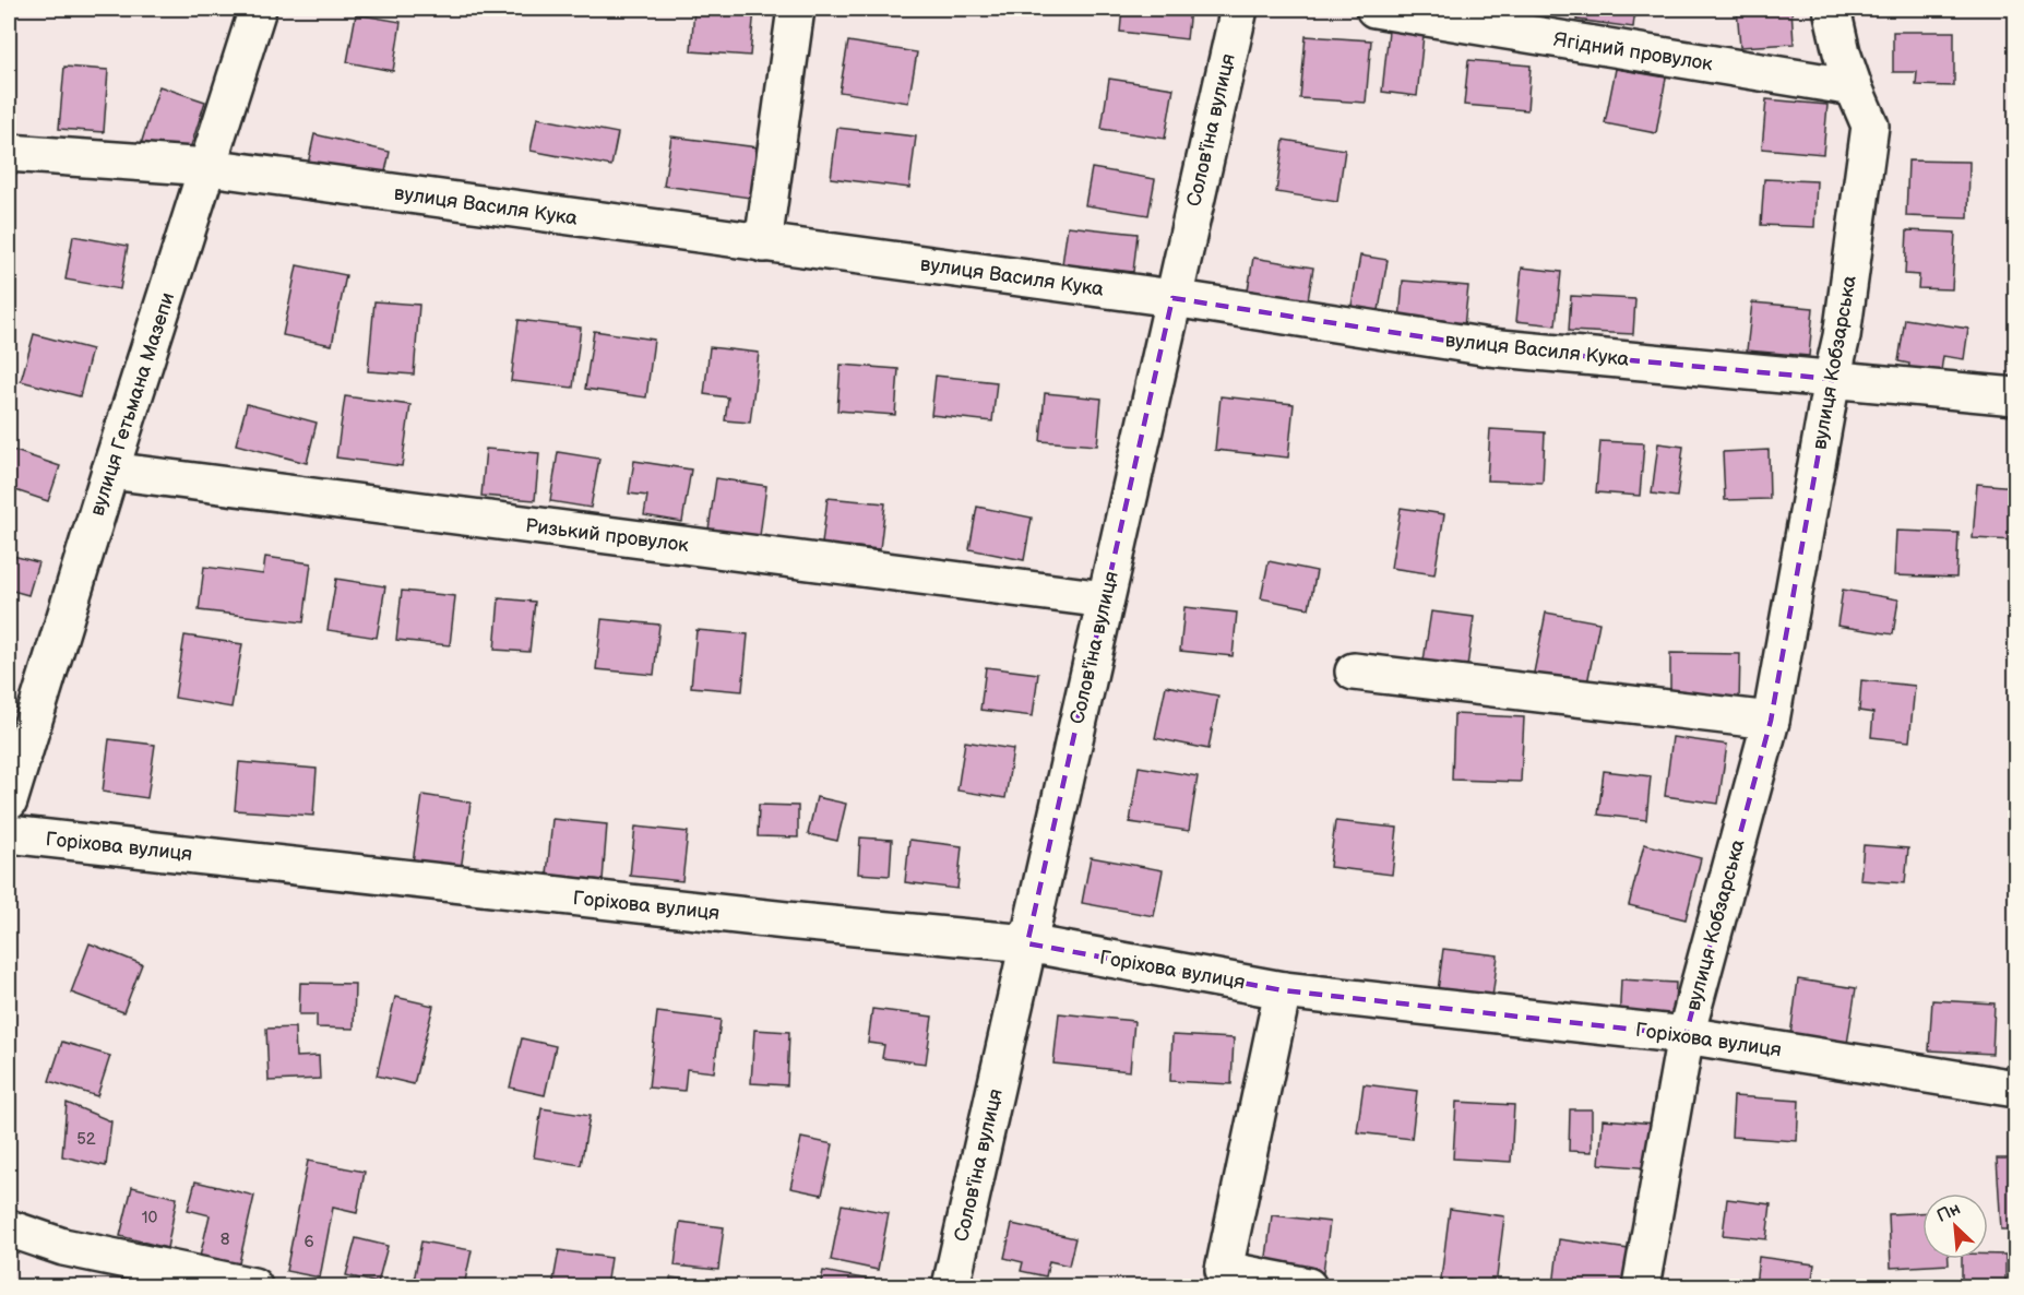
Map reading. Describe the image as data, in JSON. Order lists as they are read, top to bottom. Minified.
{"streets":{"street":["Ягідний провулок","Солов'їна вулиця","вулиця Василя Кука","вулиця Кобзарська","вулиця Гетьмана Мазепи","Ризький провулок","Горіхова вулиця"]},"crossings":[["Ягідний провулок","вулиця Кобзарська"],["Солов'їна вулиця","вулиця Василя Кука"],["Солов'їна вулиця","Ризький провулок"],["Солов'їна вулиця","Горіхова вулиця"],["вулиця Василя Кука","вулиця Кобзарська"],["вулиця Василя Кука","вулиця Гетьмана Мазепи"],["вулиця Кобзарська","Горіхова вулиця"],["вулиця Гетьмана Мазепи","Ризький провулок"]],"house_numbers":["52","10","8","6"],"north":"top left"}
